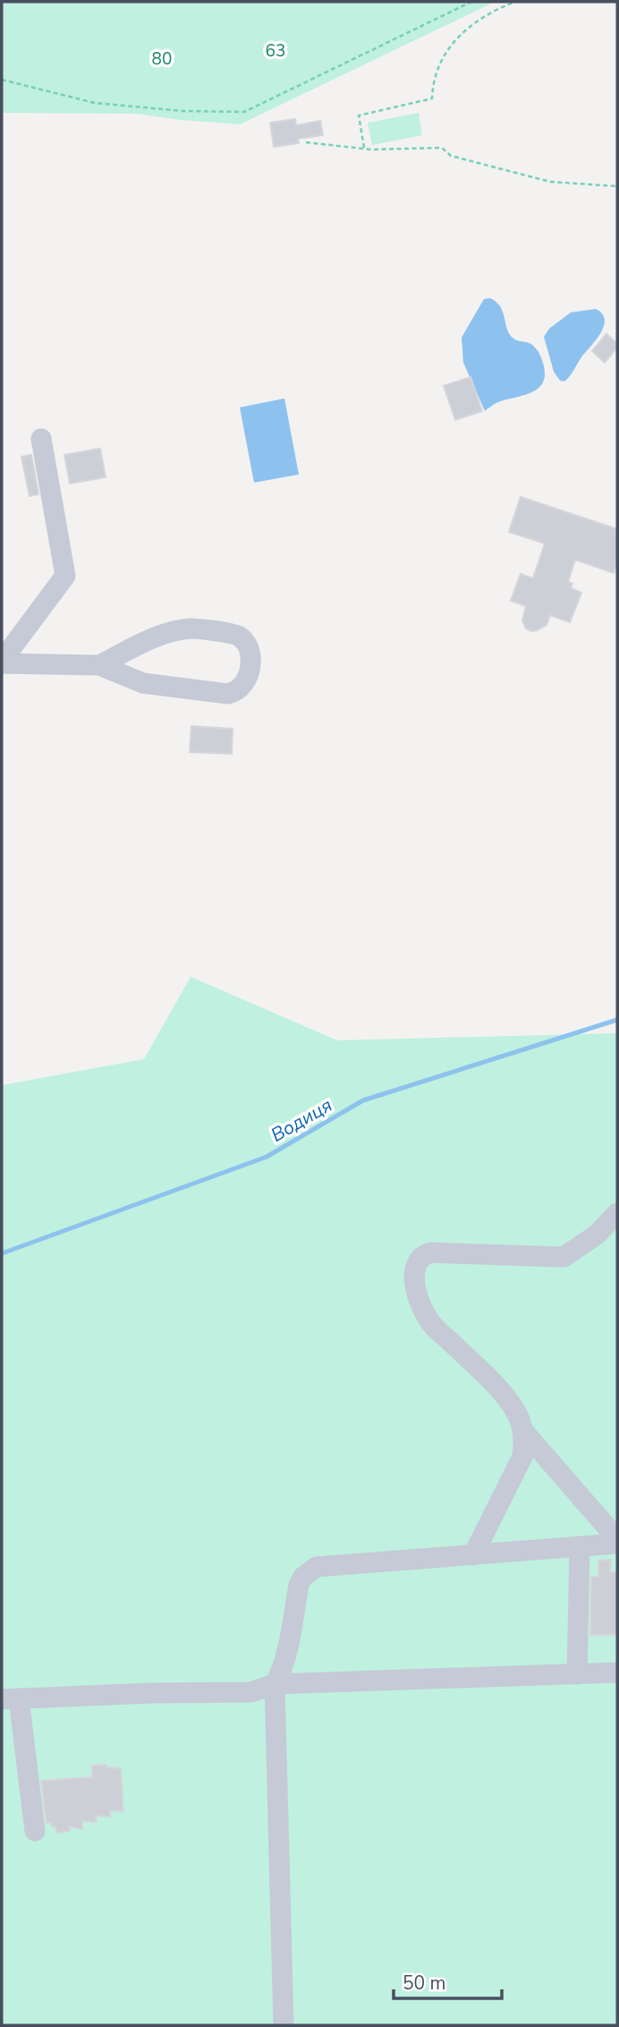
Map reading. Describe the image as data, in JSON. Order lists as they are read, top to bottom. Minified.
{"water":["Водиця"],"parks":["63","80"],"scale_bar":"50 m"}
